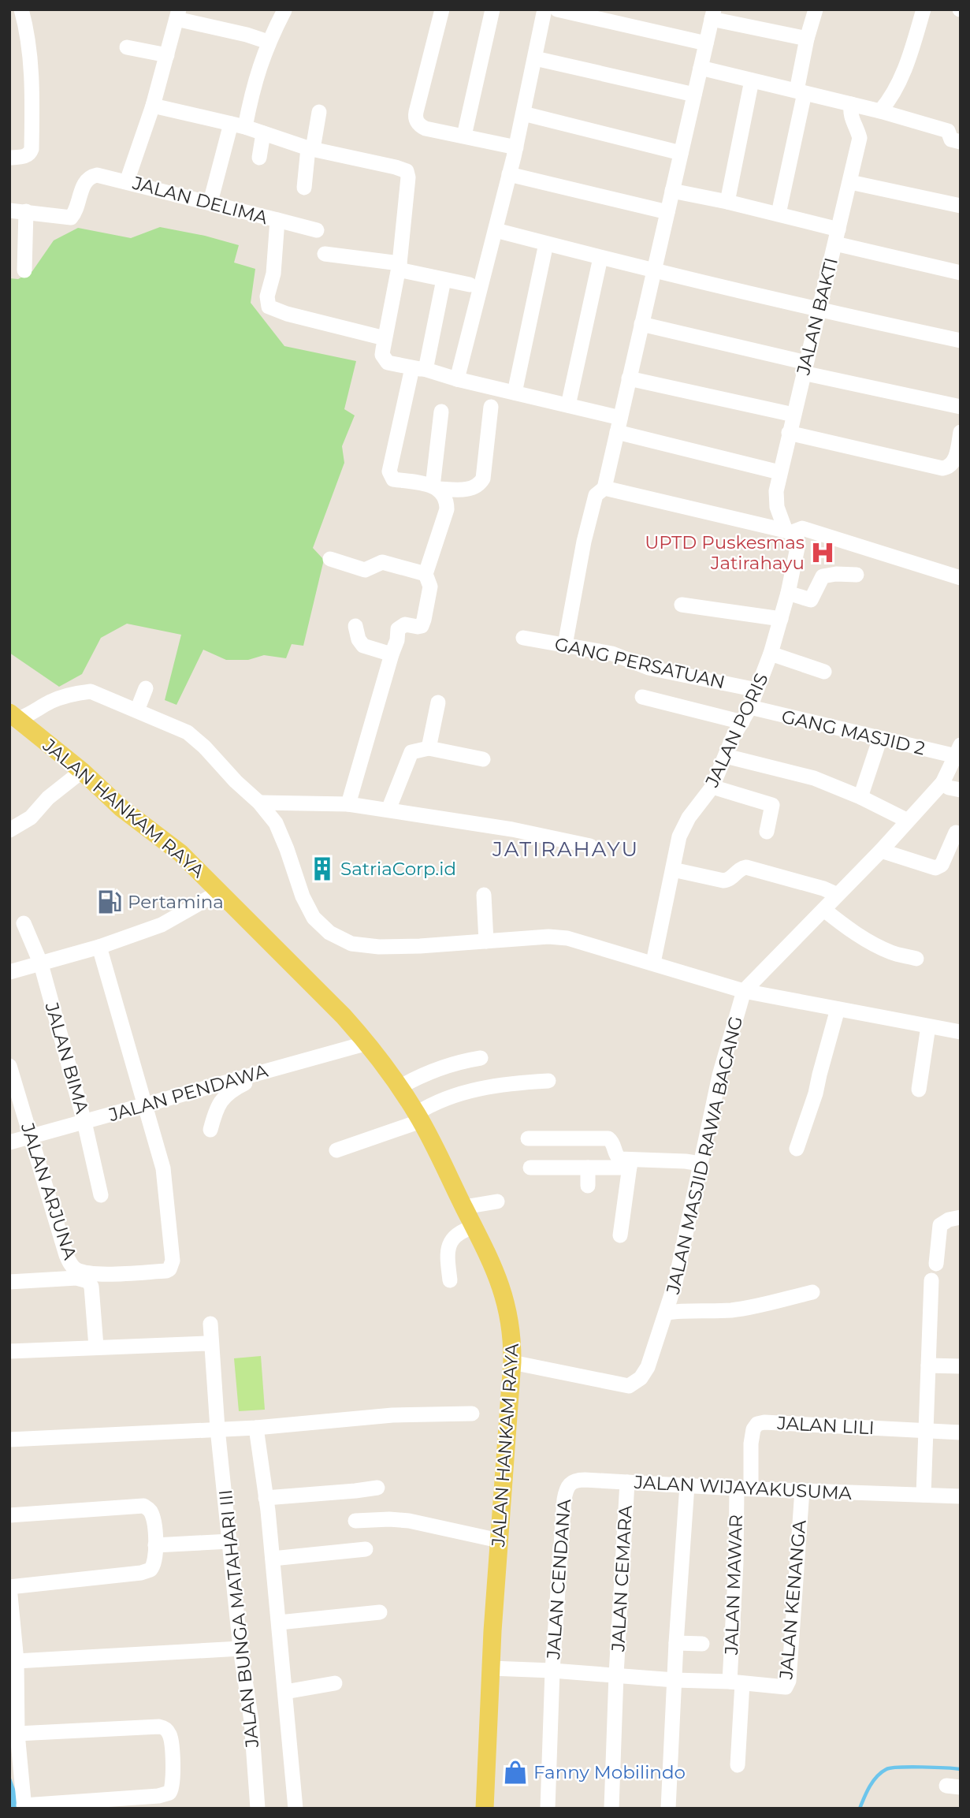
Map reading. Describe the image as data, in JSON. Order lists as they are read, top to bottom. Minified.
{"streets":{"main road":["JALAN HANKAM RAYA"],"street":["JALAN DELIMA","JALAN BAKTI","GANG PERSATUAN","JALAN PORIS","GANG MASJID 2","JALAN BIMA","JALAN PENDAWA","JALAN MASJID RAWA BACANG","JALAN ARJUNA","JALAN LILI","JALAN WIJAYAKUSUMA","JALAN CEMARA","JALAN CENDANA","JALAN MAWAR","JALAN KENANGA","JALAN BUNGA MATAHARI III"]},"crossings":[["JALAN BAKTI","JALAN PORIS"],["GANG PERSATUAN","JALAN PORIS"],["JALAN PORIS","GANG MASJID 2"],["GANG MASJID 2","JALAN MASJID RAWA BACANG"],["JALAN HANKAM RAYA","JALAN PENDAWA"],["JALAN HANKAM RAYA","JALAN MASJID RAWA BACANG"],["JALAN BIMA","JALAN PENDAWA"],["JALAN PENDAWA","JALAN ARJUNA"],["JALAN LILI","JALAN WIJAYAKUSUMA"],["JALAN LILI","JALAN MAWAR"],["JALAN WIJAYAKUSUMA","JALAN CEMARA"],["JALAN WIJAYAKUSUMA","JALAN CENDANA"],["JALAN WIJAYAKUSUMA","JALAN MAWAR"],["JALAN WIJAYAKUSUMA","JALAN KENANGA"],["JALAN MAWAR","JALAN KENANGA"]],"districts":["JATIRAHAYU"],"places":{"hospital":["UPTD Puskesmas Jatirahayu"],"building":["SatriaCorp.id"],"fuel station":["Pertamina"],"shop":["Fanny Mobilindo"]}}
